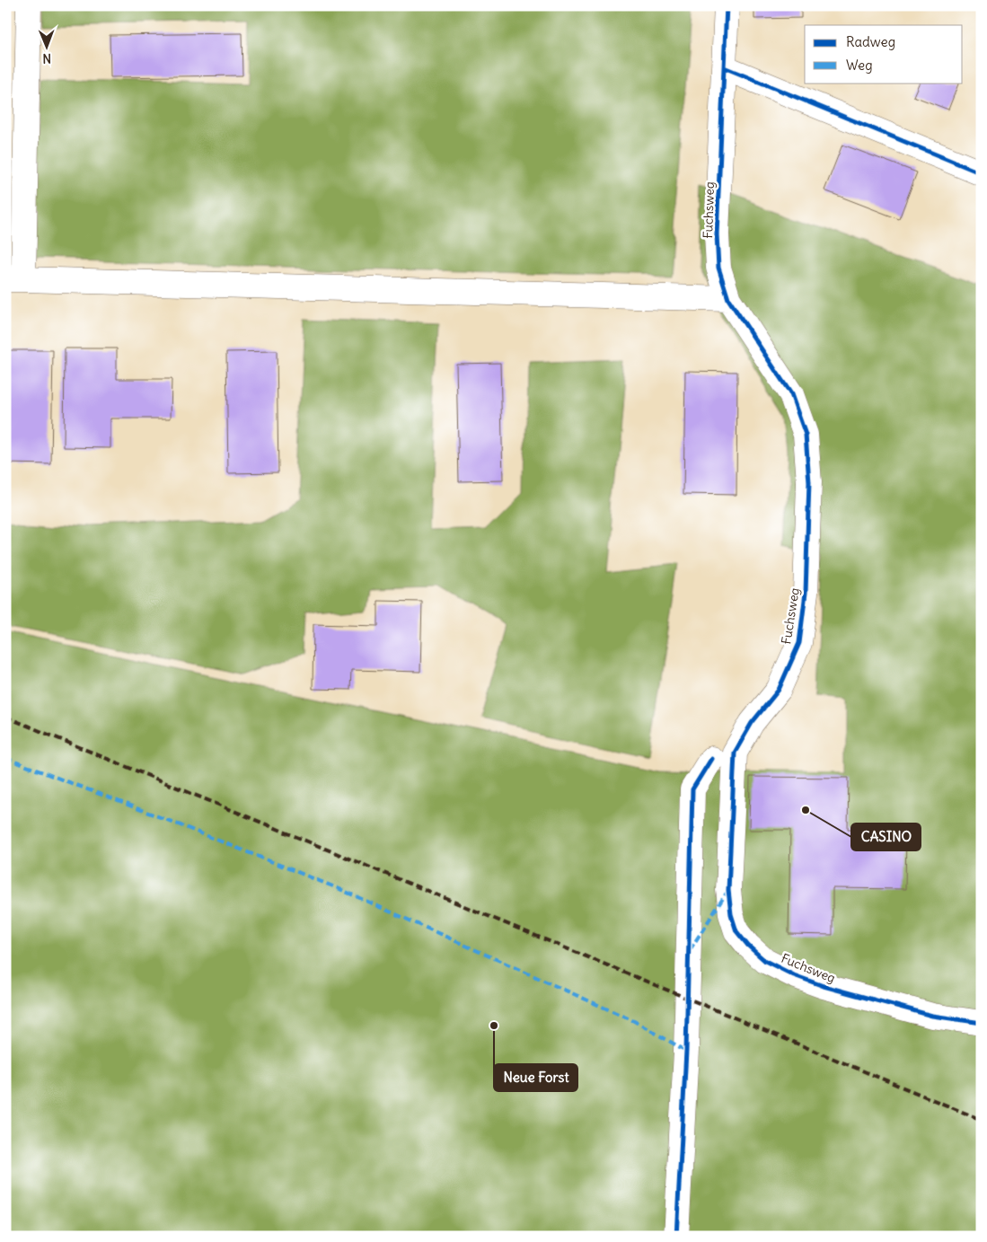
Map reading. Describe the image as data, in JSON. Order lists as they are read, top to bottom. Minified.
{"streets":{"street":["Fuchsweg"]},"places":["CASINO","Neue Forst"],"legend":["Radweg","Weg"],"north":"bottom"}
